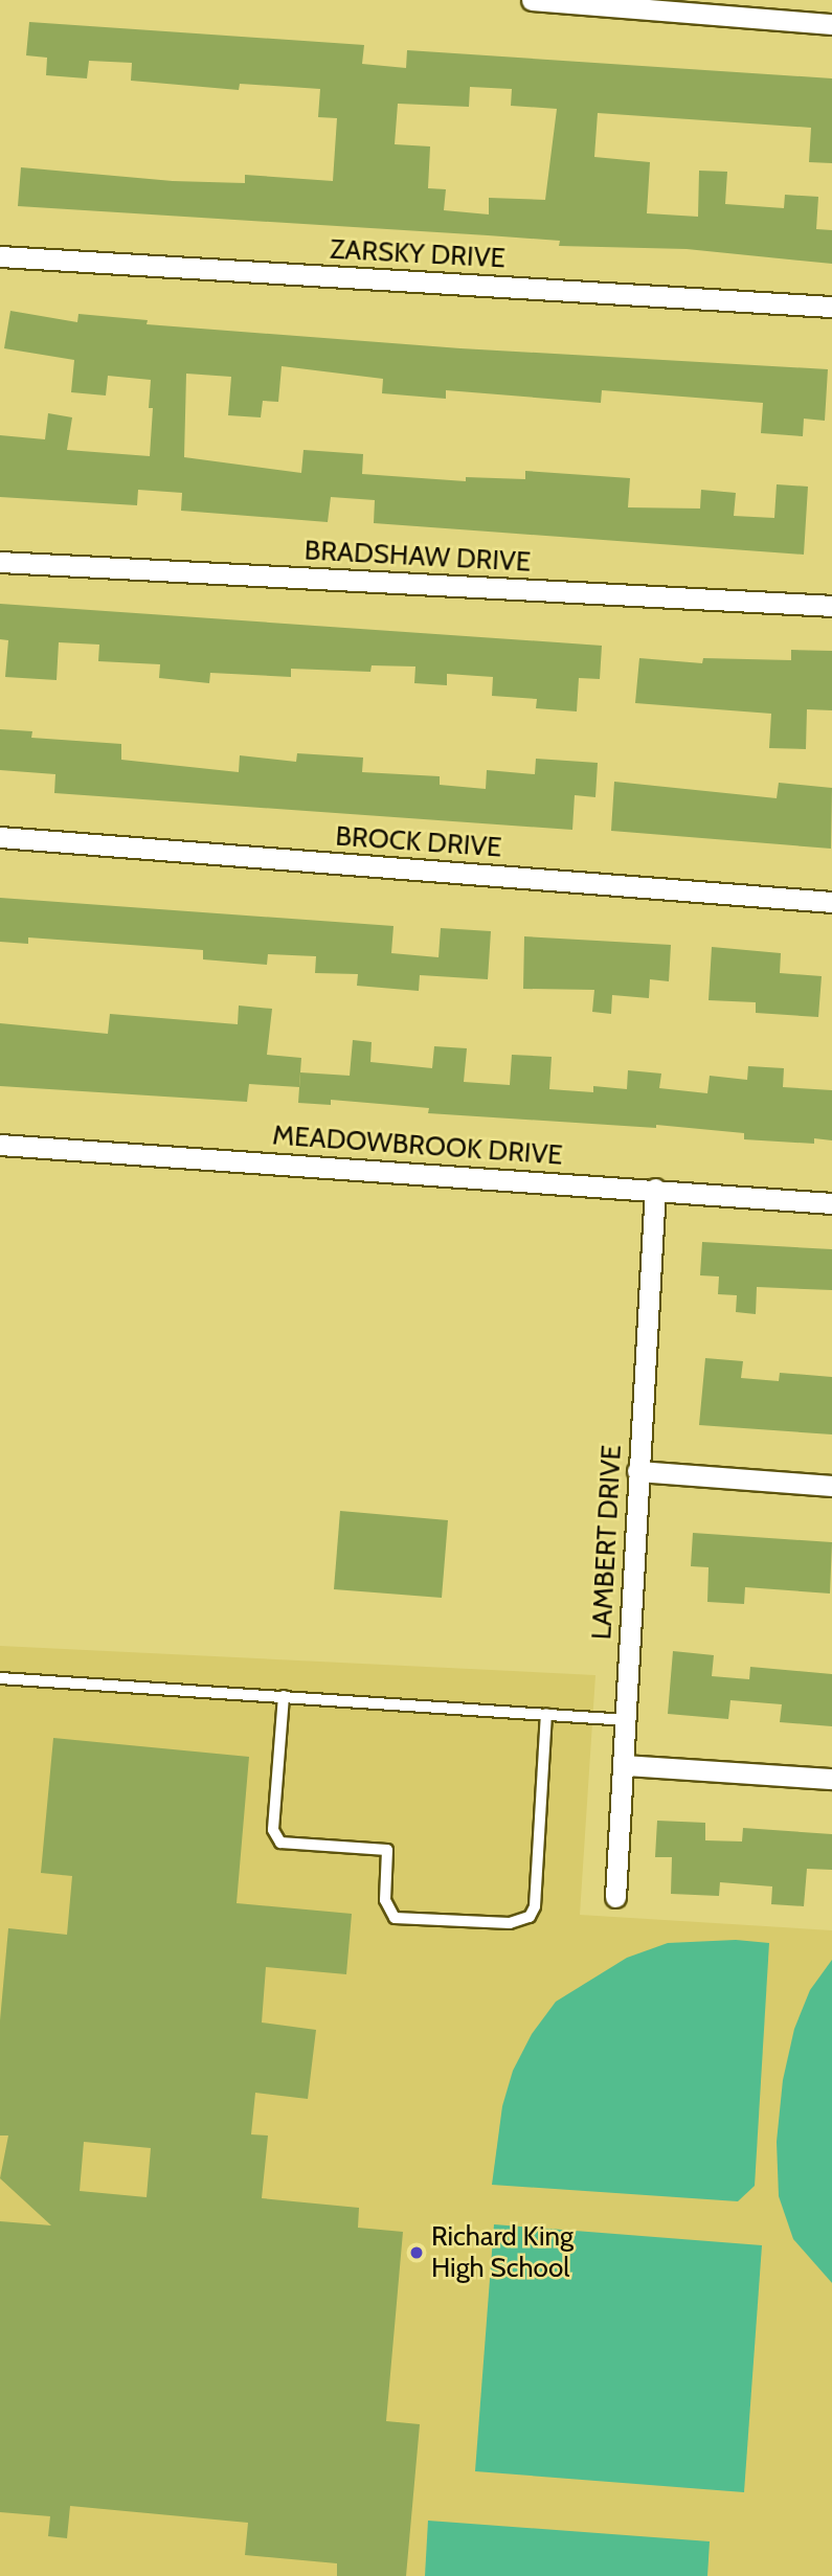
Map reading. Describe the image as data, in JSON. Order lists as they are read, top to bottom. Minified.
{"streets":{"street":["ZARSKY DRIVE","BRADSHAW DRIVE","BROCK DRIVE","MEADOWBROOK DRIVE","LAMBERT DRIVE"]},"crossings":[["MEADOWBROOK DRIVE","LAMBERT DRIVE"]],"places":["Richard King High School"]}
